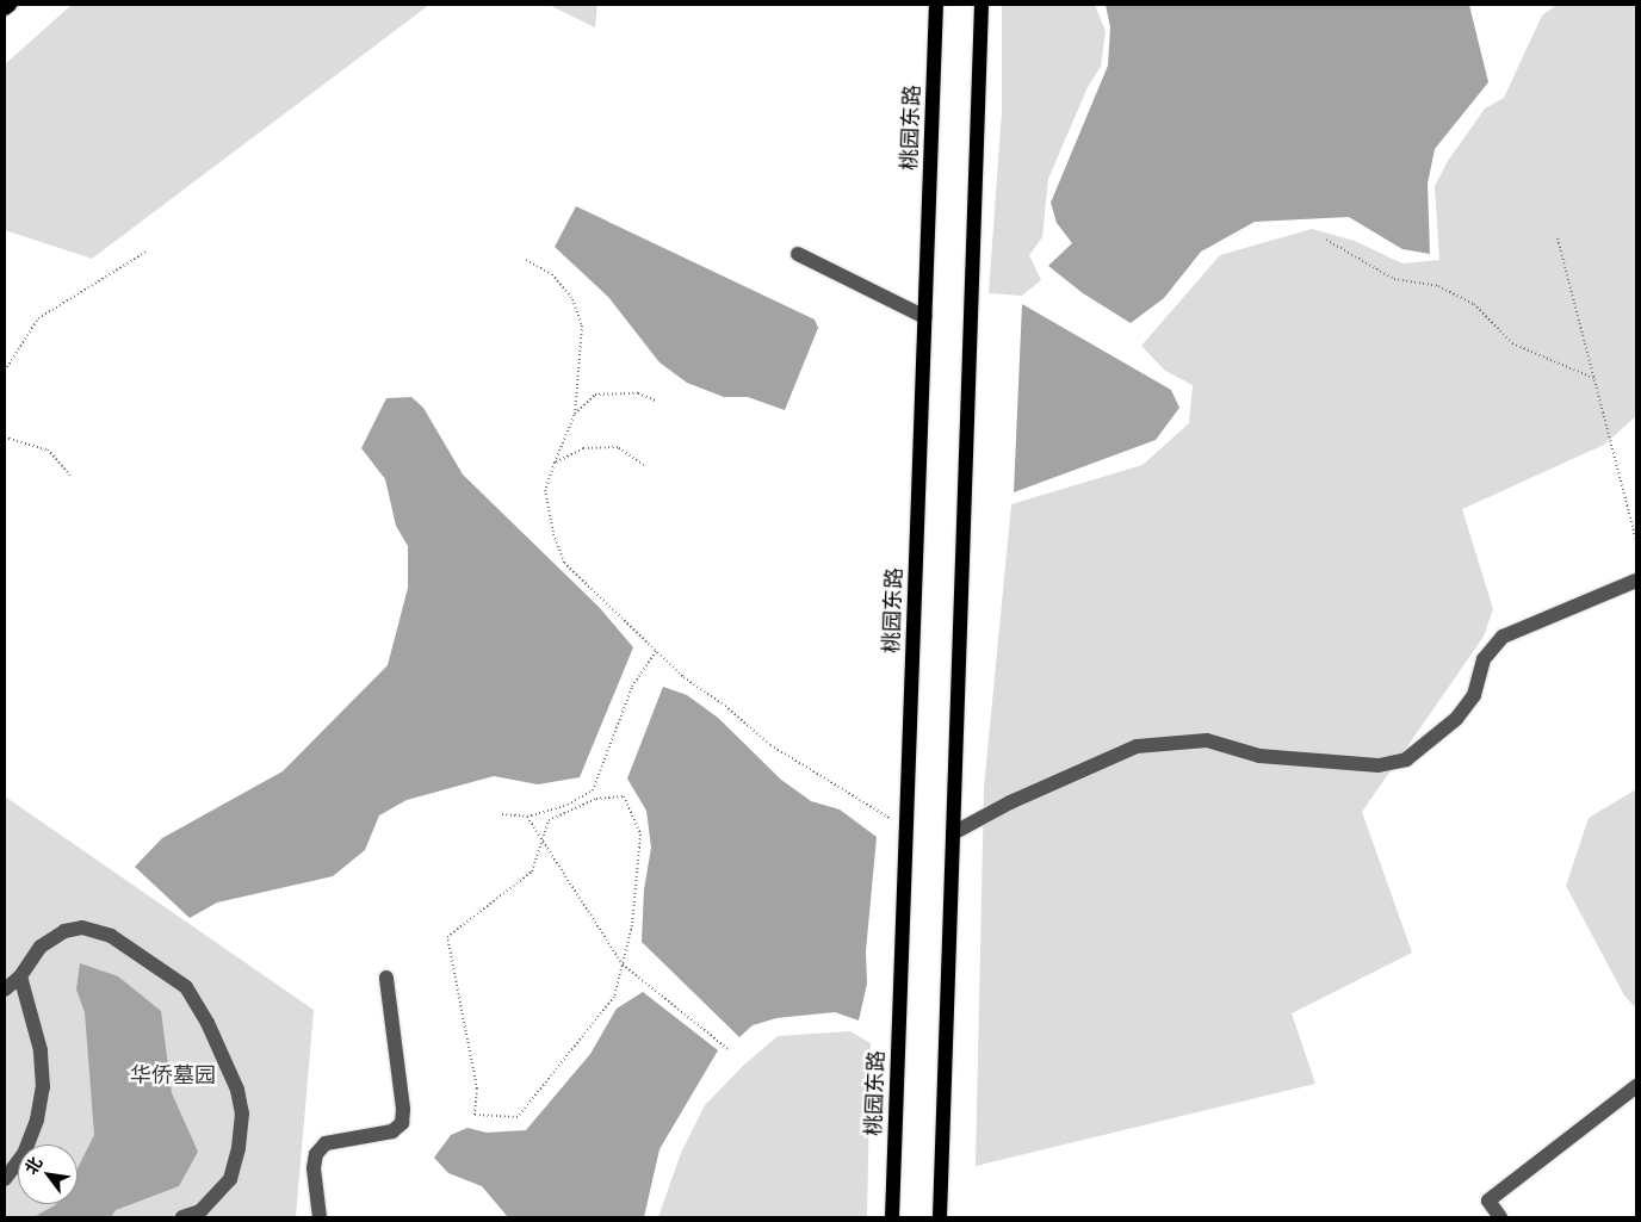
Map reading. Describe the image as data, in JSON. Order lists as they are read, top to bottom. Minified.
{"streets":{"main road":["桃园东路"]},"parks":["华侨墓园"],"north":"top left"}
